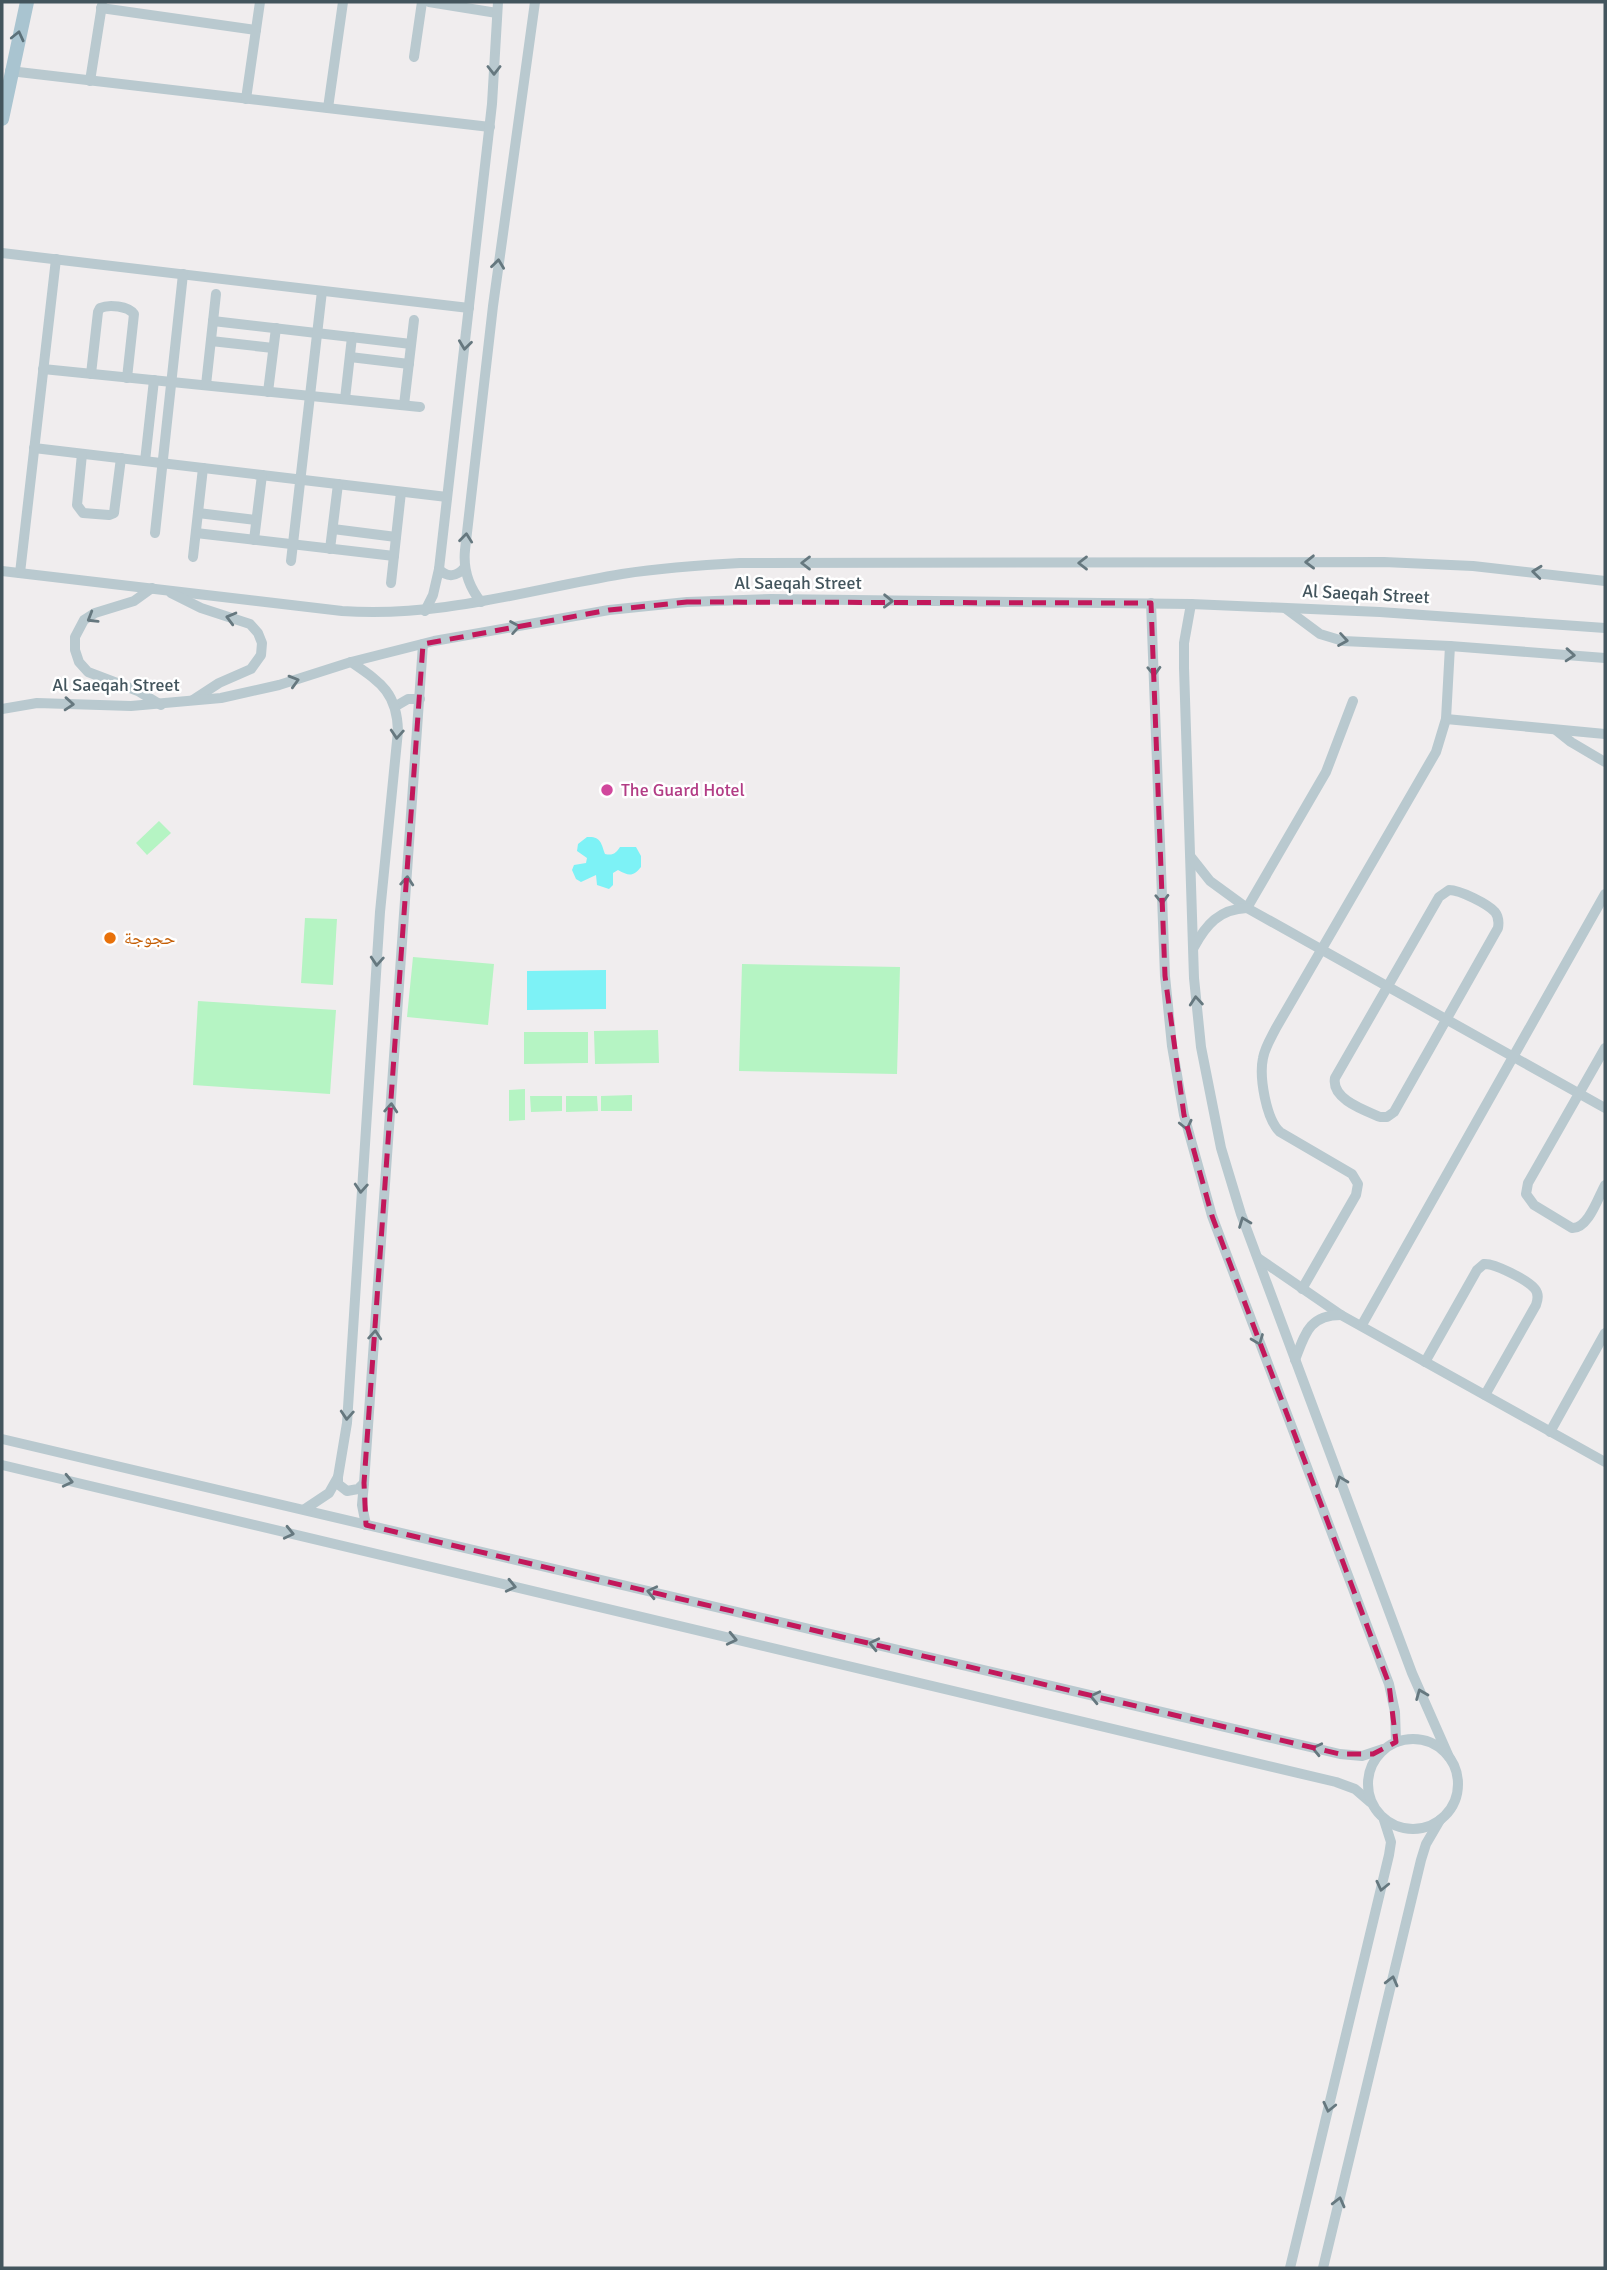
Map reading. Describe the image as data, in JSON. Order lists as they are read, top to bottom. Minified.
{"streets":{"street":["Al Saeqah Street"]},"places":["The Guard Hotel","حجوجة"]}
